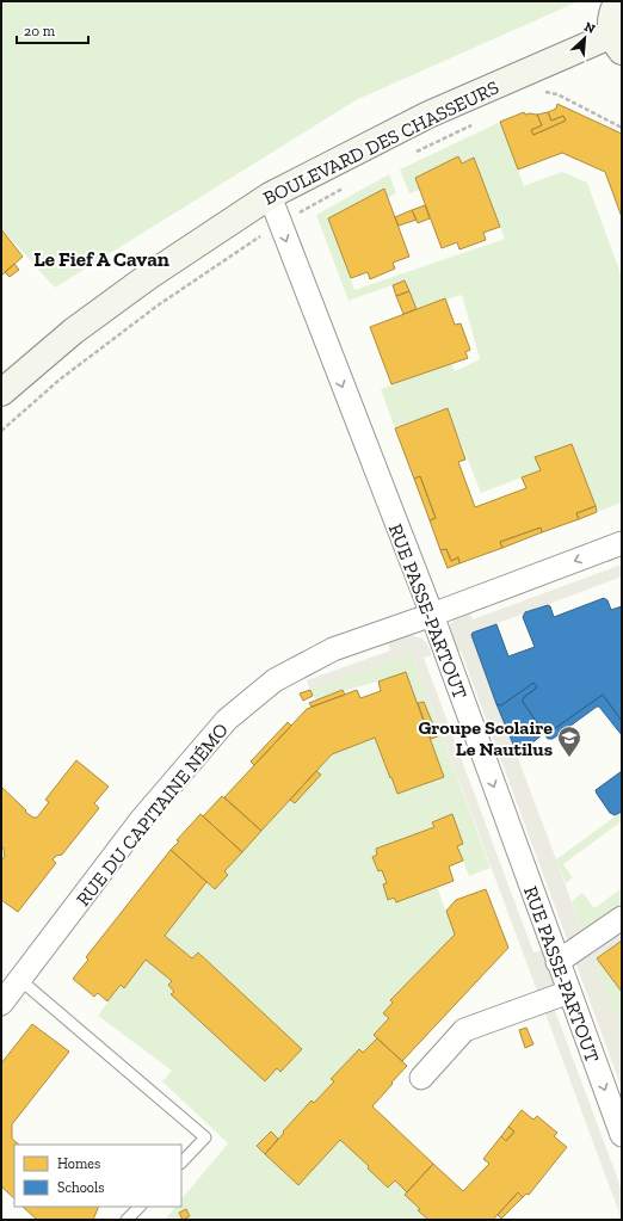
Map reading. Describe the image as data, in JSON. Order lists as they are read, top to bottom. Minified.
{"streets":{"street":["BOULEVARD DES CHASSEURS","RUE PASSE-PARTOUT","RUE DU CAPITAINE NÉMO"]},"crossings":[["BOULEVARD DES CHASSEURS","RUE PASSE-PARTOUT"],["RUE PASSE-PARTOUT","RUE DU CAPITAINE NÉMO"]],"one_way":["RUE PASSE-PARTOUT"],"districts":["Le Fief A Cavan"],"places":{"school or university":["Groupe Scolaire Le Nautilus"]},"legend":["Homes","Schools"],"scale_bar":"20 m","north":"top right"}
